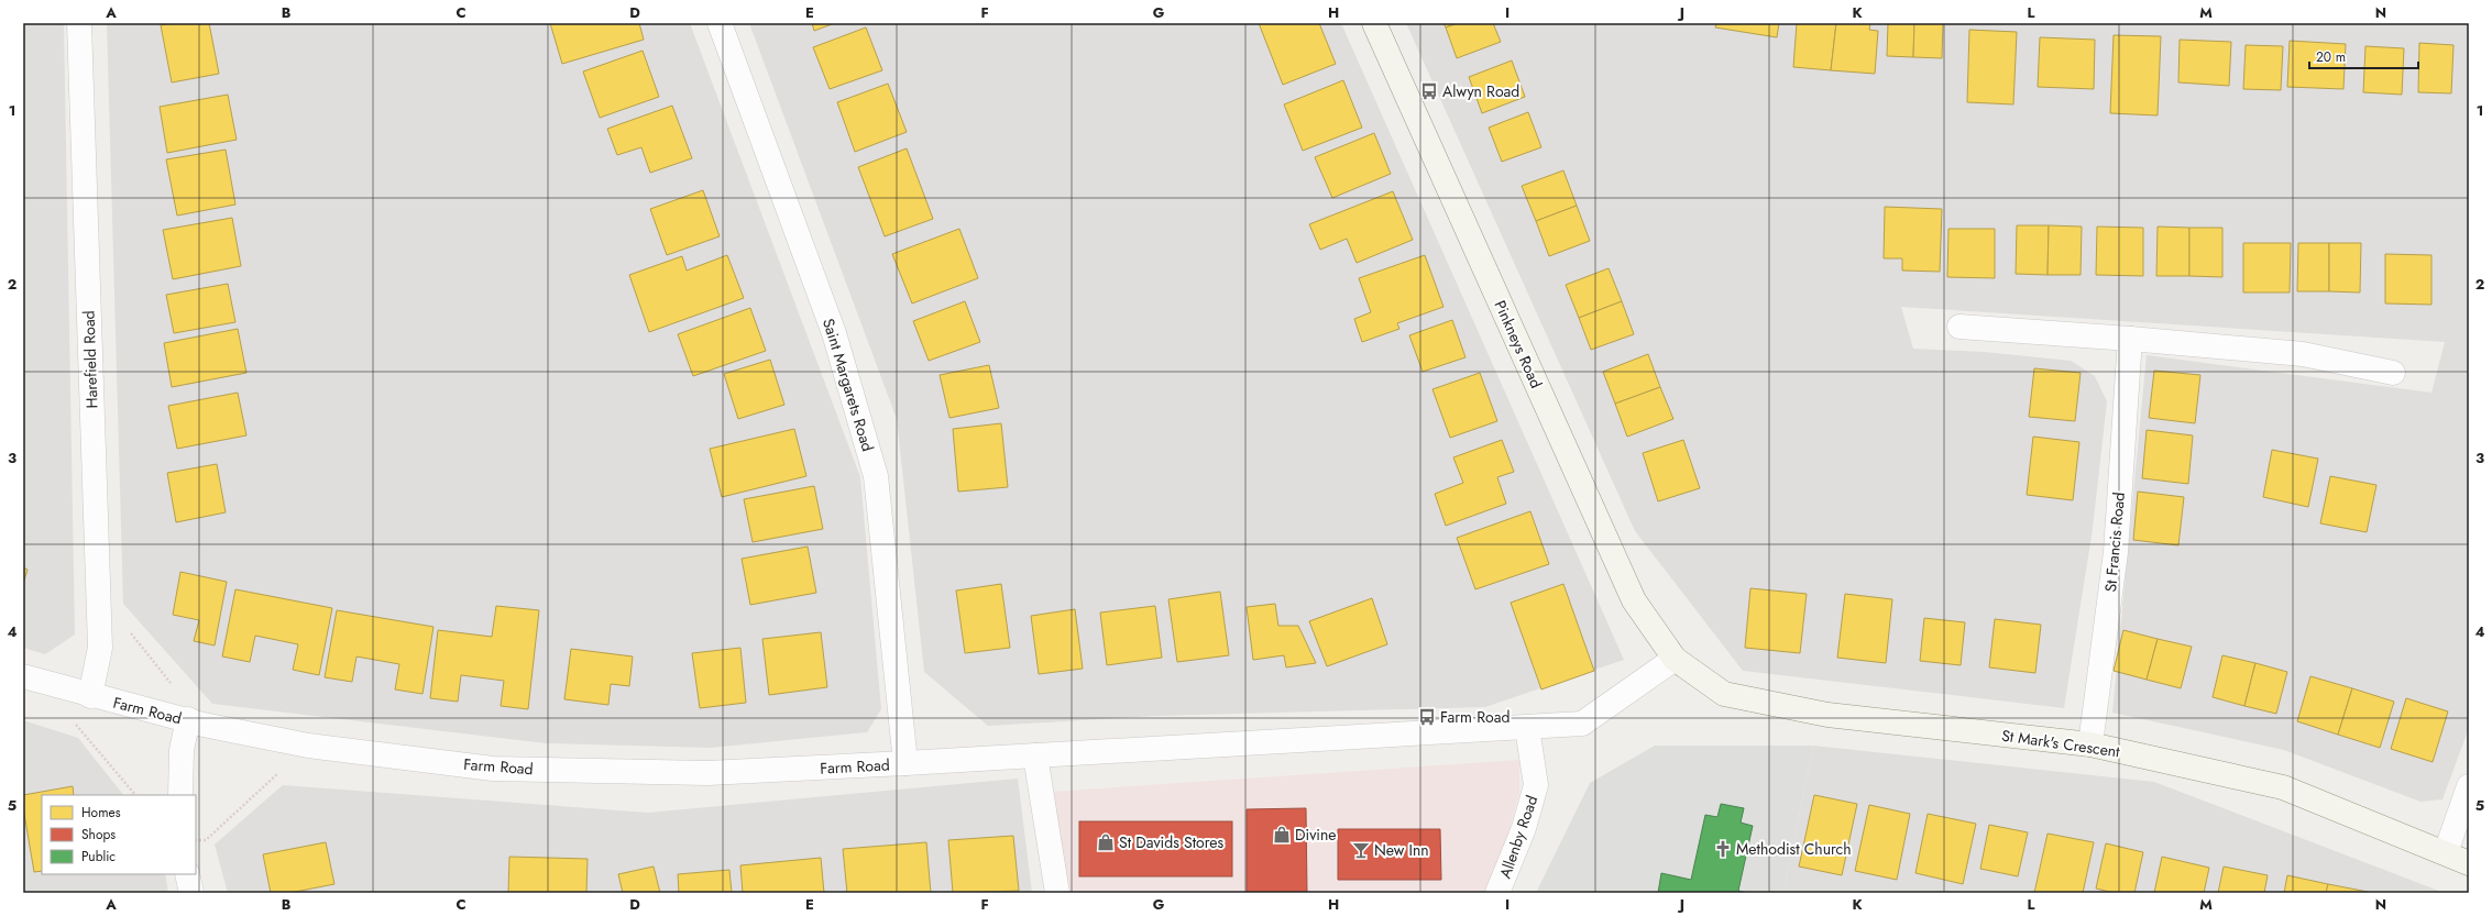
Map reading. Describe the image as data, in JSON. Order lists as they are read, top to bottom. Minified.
{"streets":{"street":["Pinkneys Road","Harefield Road","Saint Margarets Road","St Francis Road","Farm Road","St Mark's Crescent","Allenby Road"]},"crossings":[["Pinkneys Road","Farm Road"],["Pinkneys Road","St Mark's Crescent"],["Harefield Road","Farm Road"],["Saint Margarets Road","Farm Road"],["St Francis Road","St Mark's Crescent"],["Farm Road","St Mark's Crescent"],["Farm Road","Allenby Road"]],"places":{"bus stop":["Alwyn Road","Farm Road"],"shop":["Divine","St Davids Stores"],"church":["Methodist Church"],"bar":["New Inn"]},"legend":["Homes","Shops","Public"],"scale_bar":"20 m","grid":{"columns":["A","B","C","D","E","F","G","H","I","J","K","L","M","N"],"rows":["1","2","3","4","5"]}}
